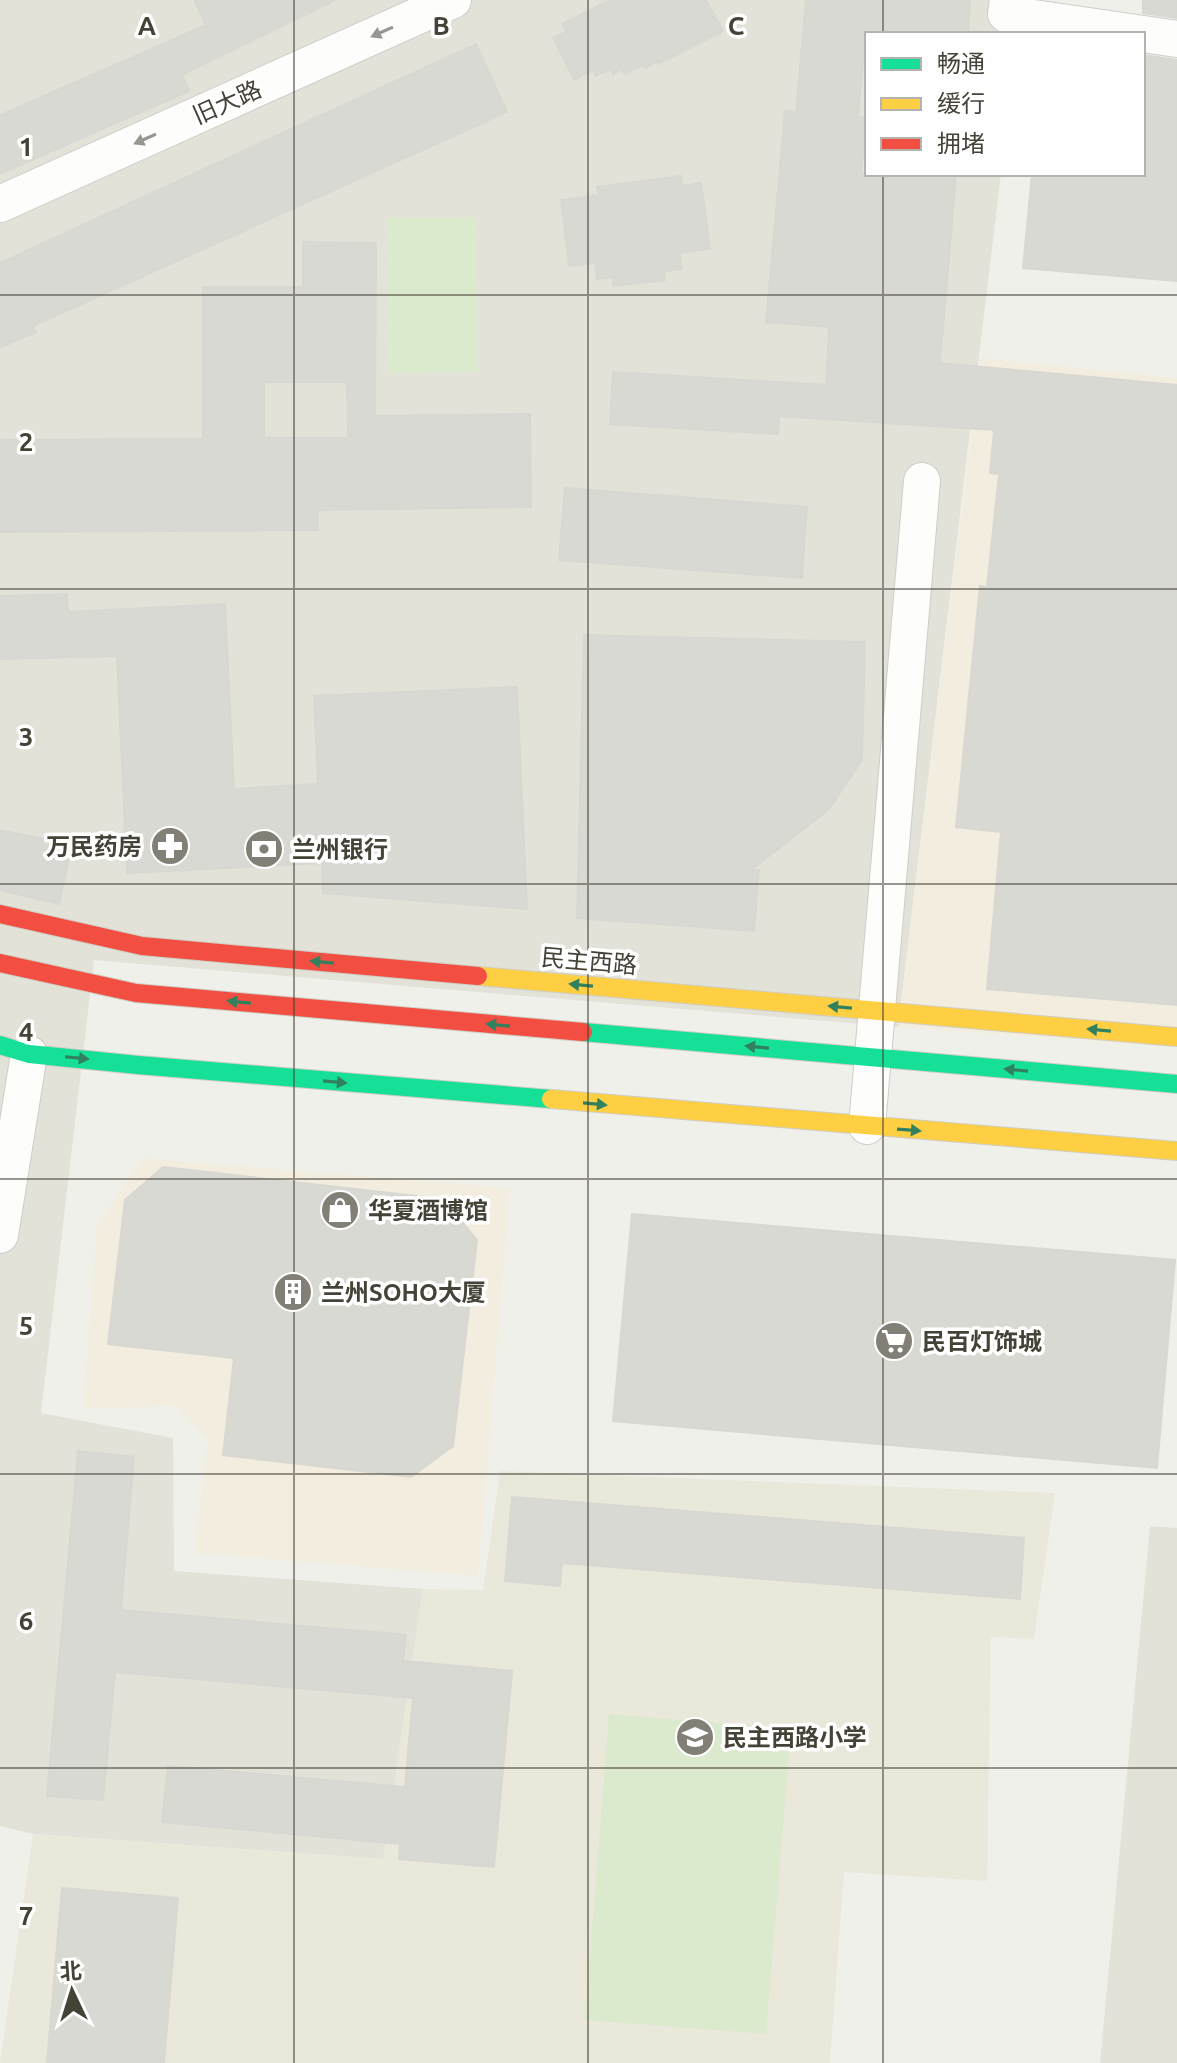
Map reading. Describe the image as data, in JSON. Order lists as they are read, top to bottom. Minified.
{"streets":{"main road":["民主西路"],"street":["旧大路"]},"one_way":["旧大路"],"places":{"pharmacy":["万民药房"],"bank":["兰州银行"],"shop":["华夏酒博馆"],"building":["兰州SOHO大厦"],"supermarket":["民百灯饰城"],"school or university":["民主西路小学"]},"legend":["畅通","缓行","拥堵"],"north":"top","grid":{"columns":["A","B","C"],"rows":["1","2","3","4","5","6","7"]}}
